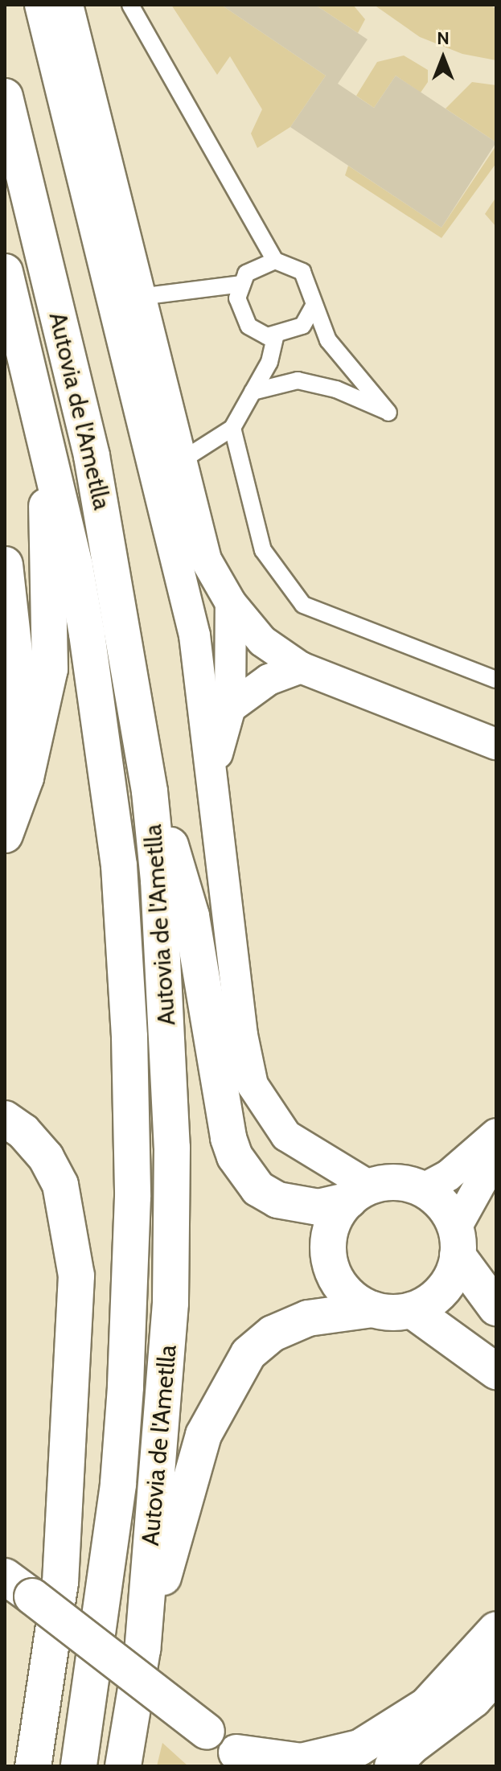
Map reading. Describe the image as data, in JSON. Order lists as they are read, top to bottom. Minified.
{"streets":{"main road":["Autovia de l'Ametlla"]},"north":"top"}
